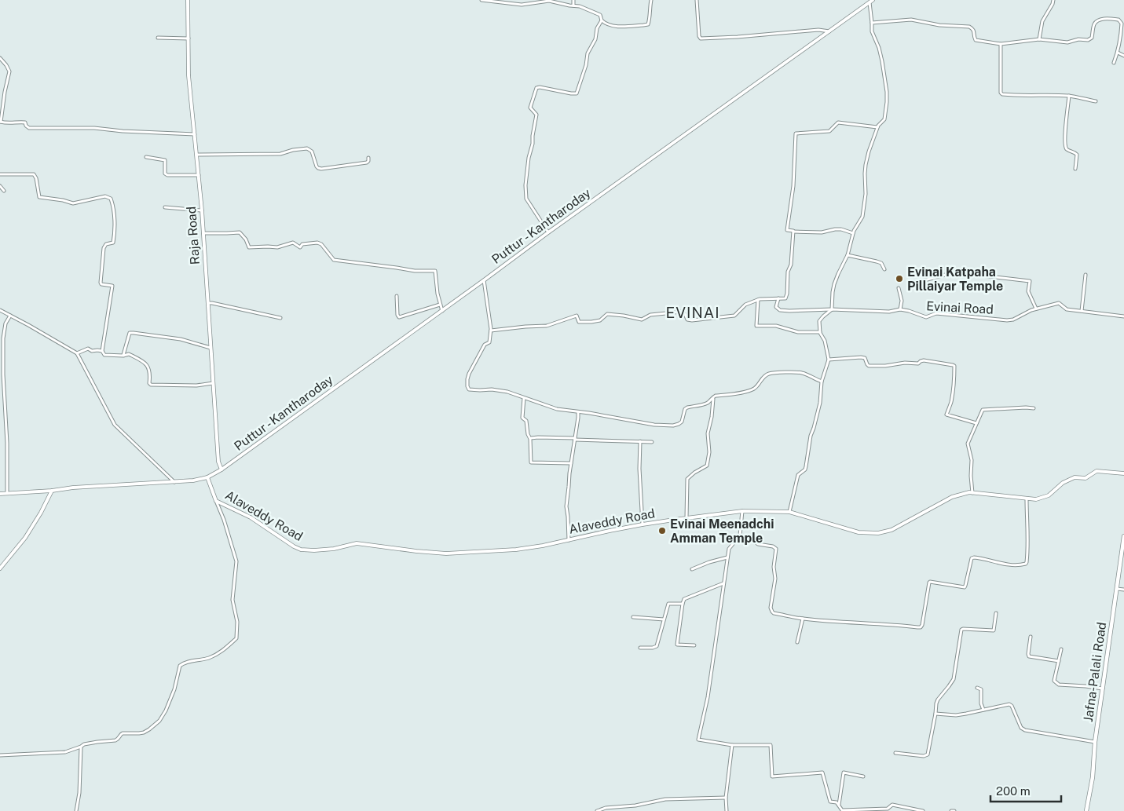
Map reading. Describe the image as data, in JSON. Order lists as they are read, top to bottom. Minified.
{"streets":{"main road":["Jafna-Palali Road"],"street":["Puttur - Kantharoday","Raja Road","Evinai Road","Alaveddy Road"]},"crossings":[["Puttur - Kantharoday","Raja Road"],["Puttur - Kantharoday","Alaveddy Road"]],"districts":["EVINAI"],"places":["Evinai Katpaha Pillaiyar Temple","Evinai Meenadchi Amman Temple"],"scale_bar":"200 m"}
